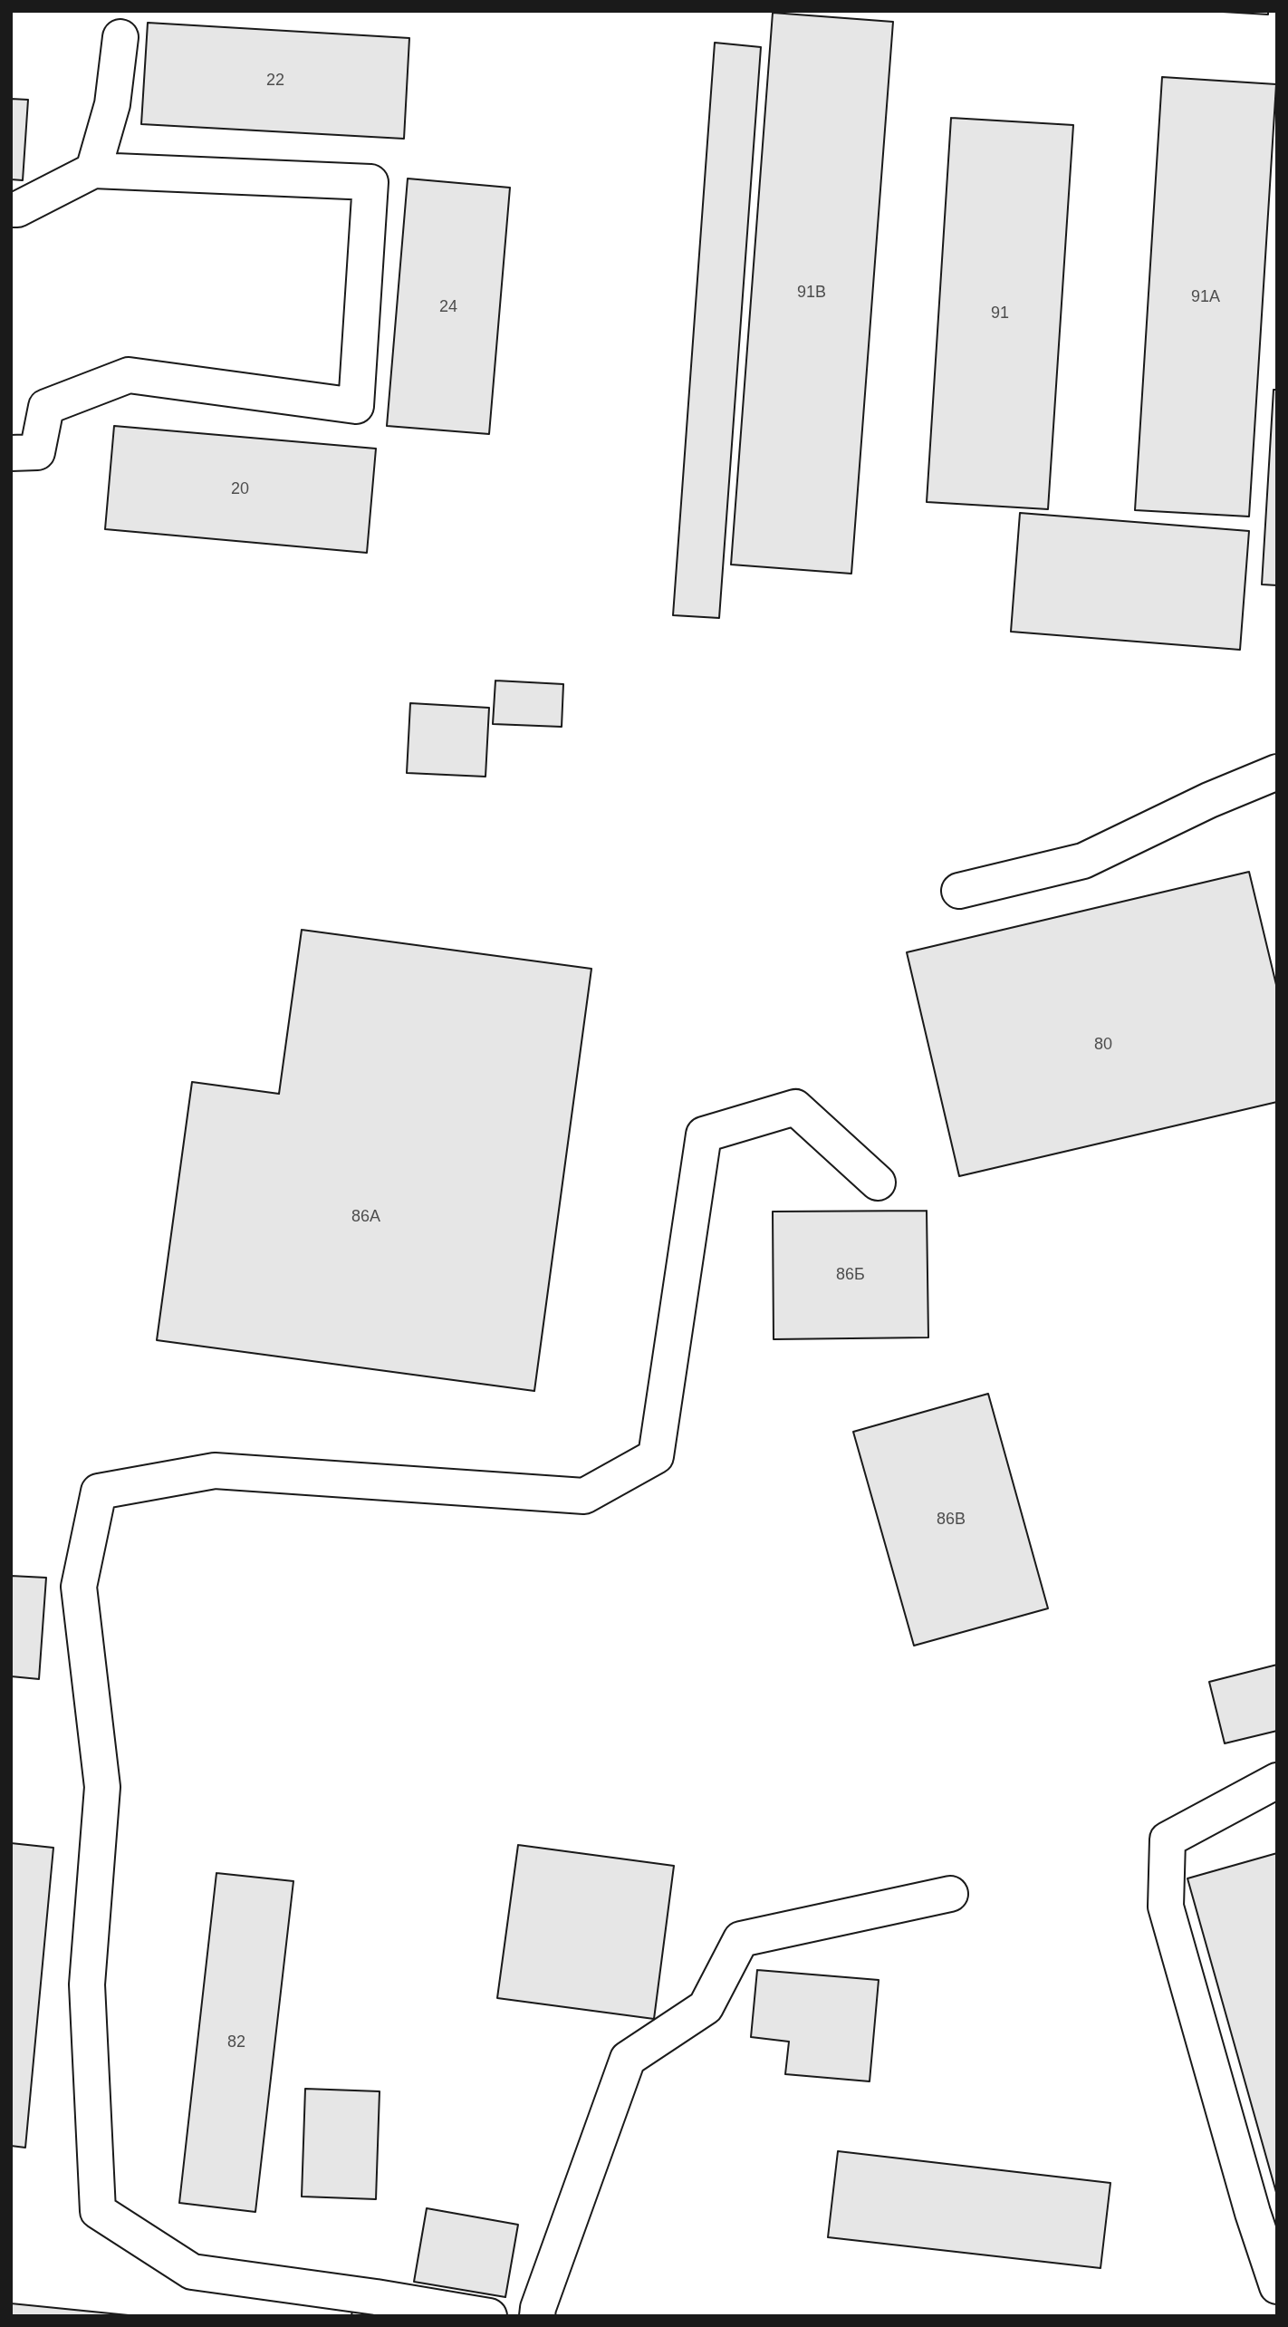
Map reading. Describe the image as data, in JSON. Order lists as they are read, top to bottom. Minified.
{"house_numbers":["22","91В","91А","24","91","20","80","86А","86Б","86В","82"]}
